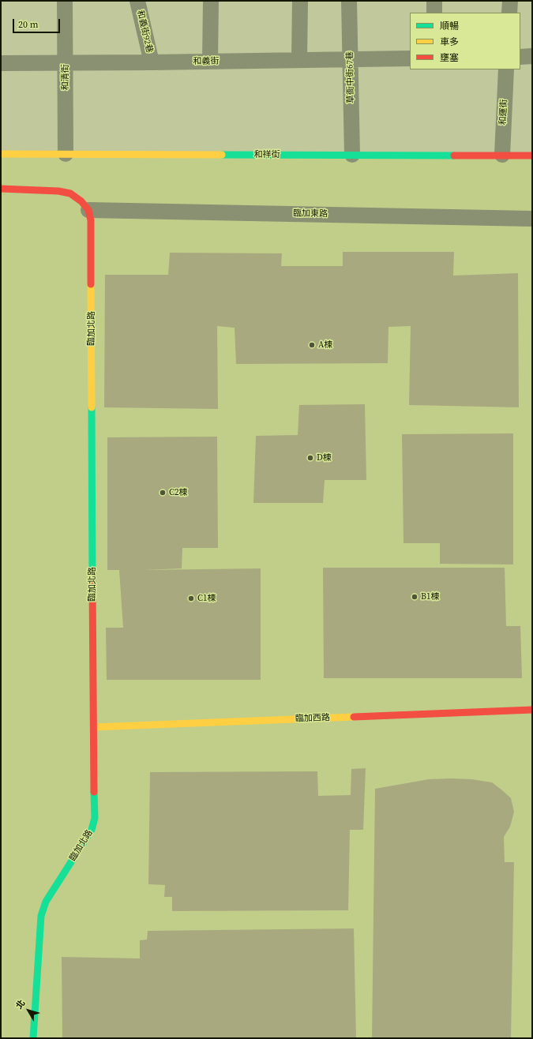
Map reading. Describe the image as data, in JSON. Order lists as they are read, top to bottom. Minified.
{"streets":{"street":["和義街92巷","和義街","和清街","草衙中街67巷","和運街","和祥街","臨加東路","臨加北路","臨加西路"]},"crossings":[["和義街92巷","和義街"],["和義街","和清街"],["和義街","草衙中街67巷"],["和清街","和祥街"],["草衙中街67巷","和祥街"],["和運街","和祥街"],["臨加東路","臨加北路"],["臨加北路","臨加西路"]],"places":["A棟","D棟","C2棟","B1棟","C1棟"],"legend":["順暢","車多","壅塞"],"scale_bar":"20 m","north":"top left"}
